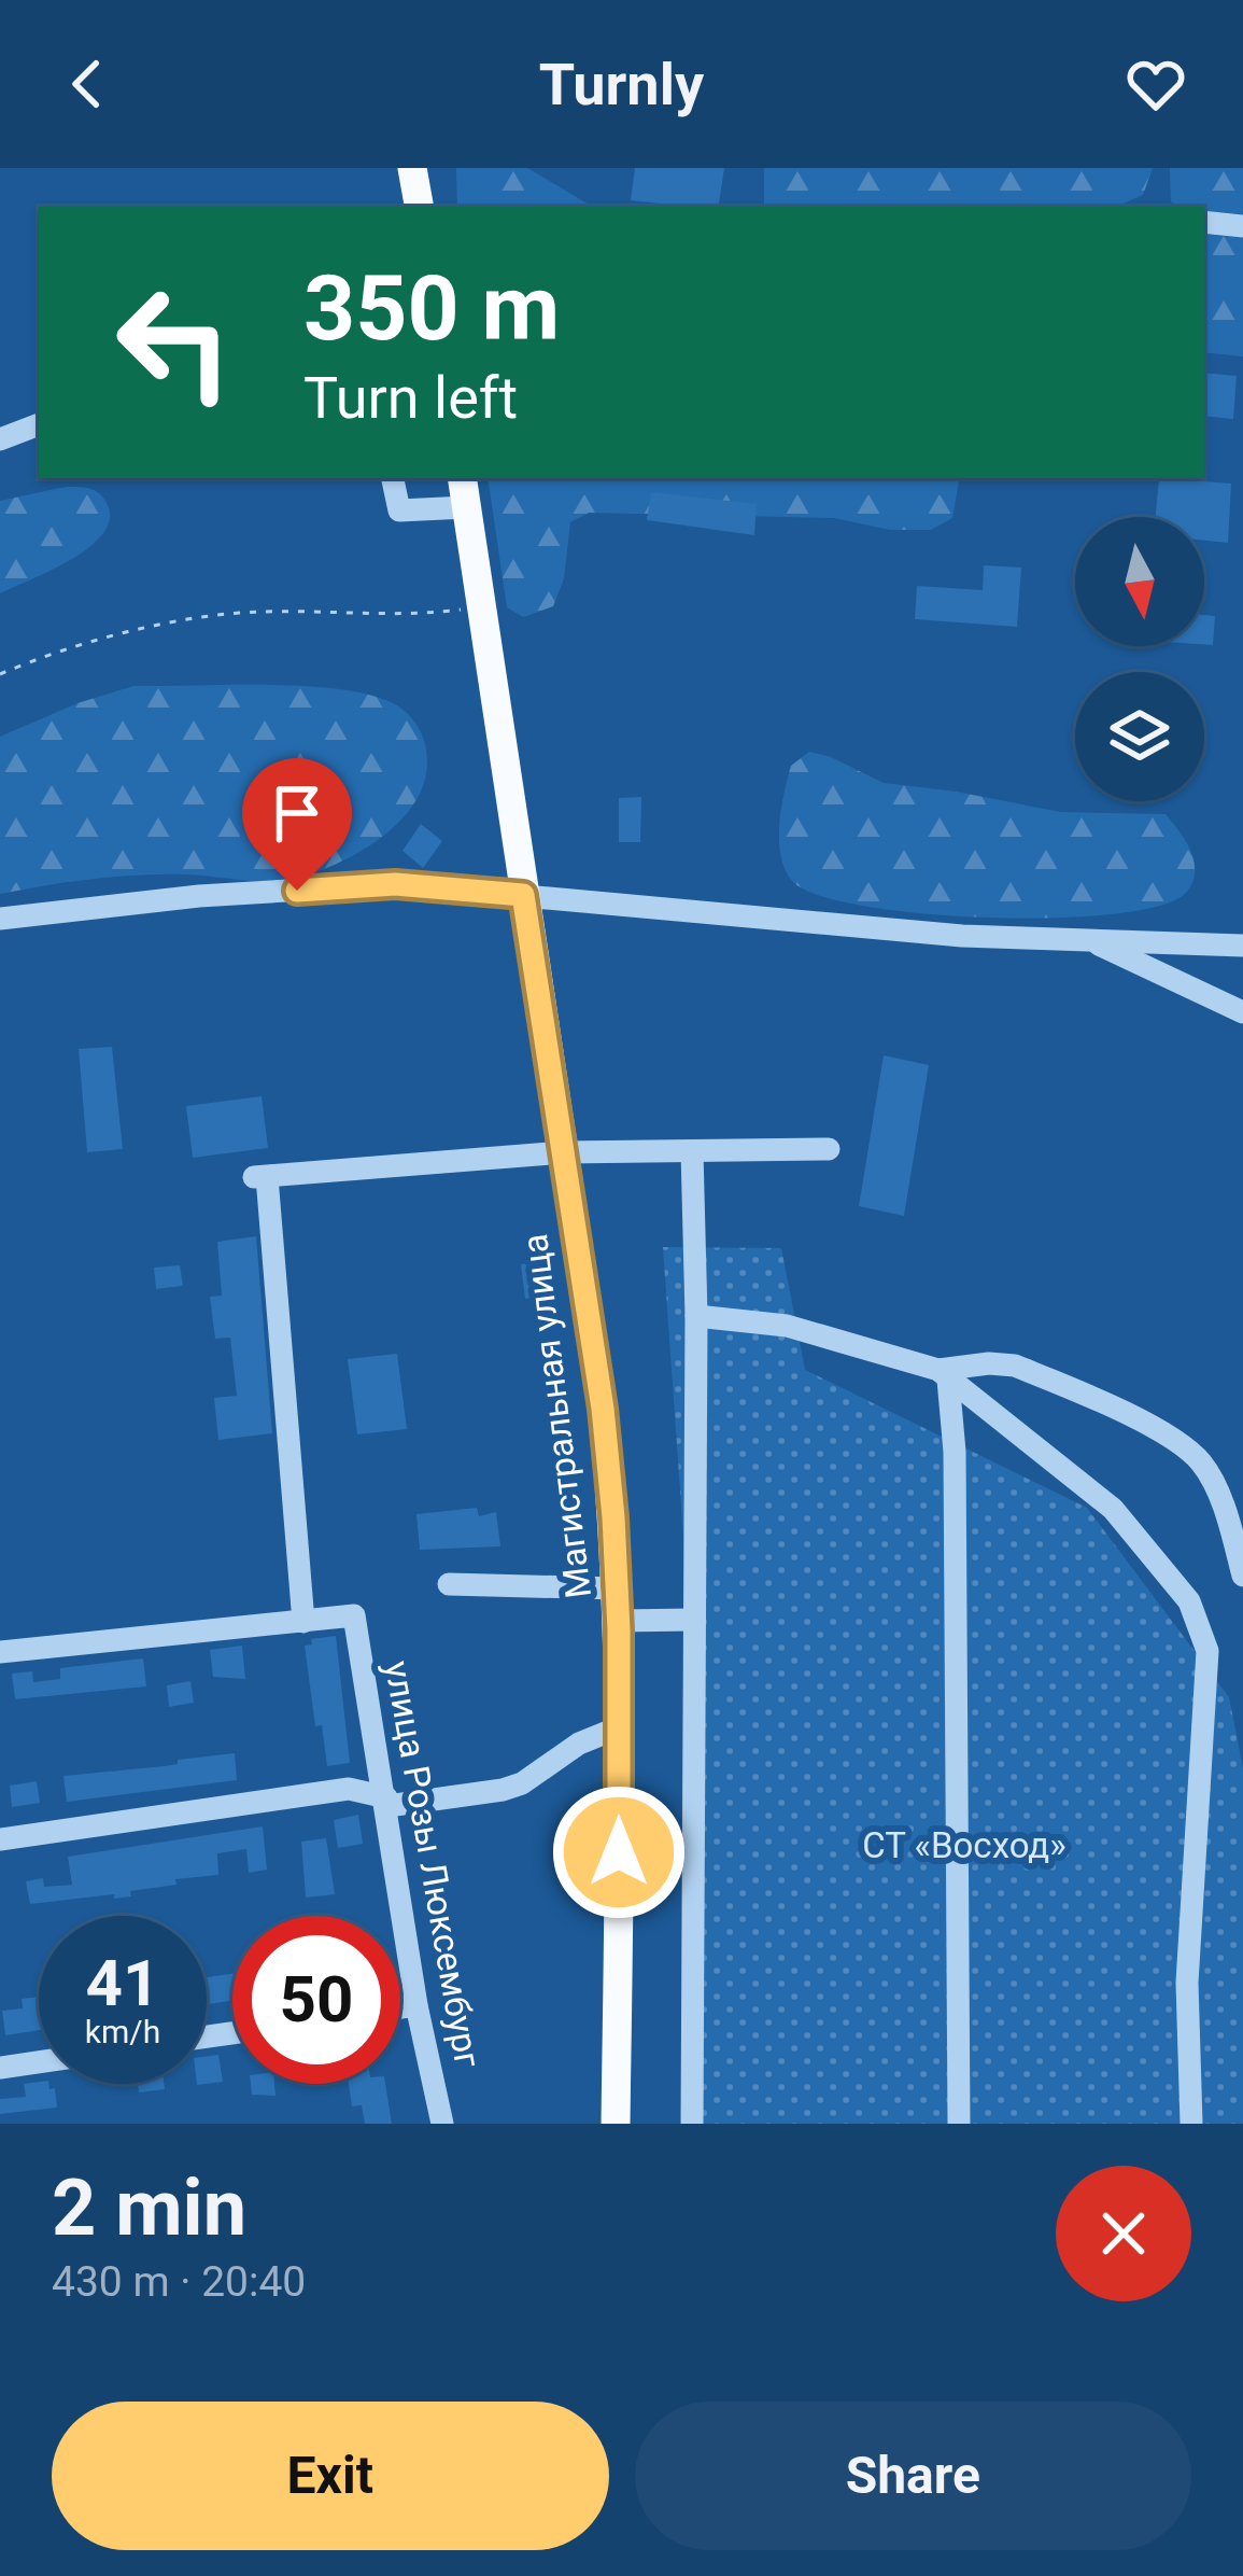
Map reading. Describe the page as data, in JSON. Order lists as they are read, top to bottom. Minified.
{"streets":{"main road":["Магистральная улица"],"street":["улица Розы Люксембург"]},"parks":["СТ «Восход»"],"north":"bottom","page":{"header":"Turnly","turn":["350 m","Turn left"],"speed":"41 km/h","limit":"50","heading":["2 min","430 m · 20:40"],"buttons":["Exit","Share"]}}
